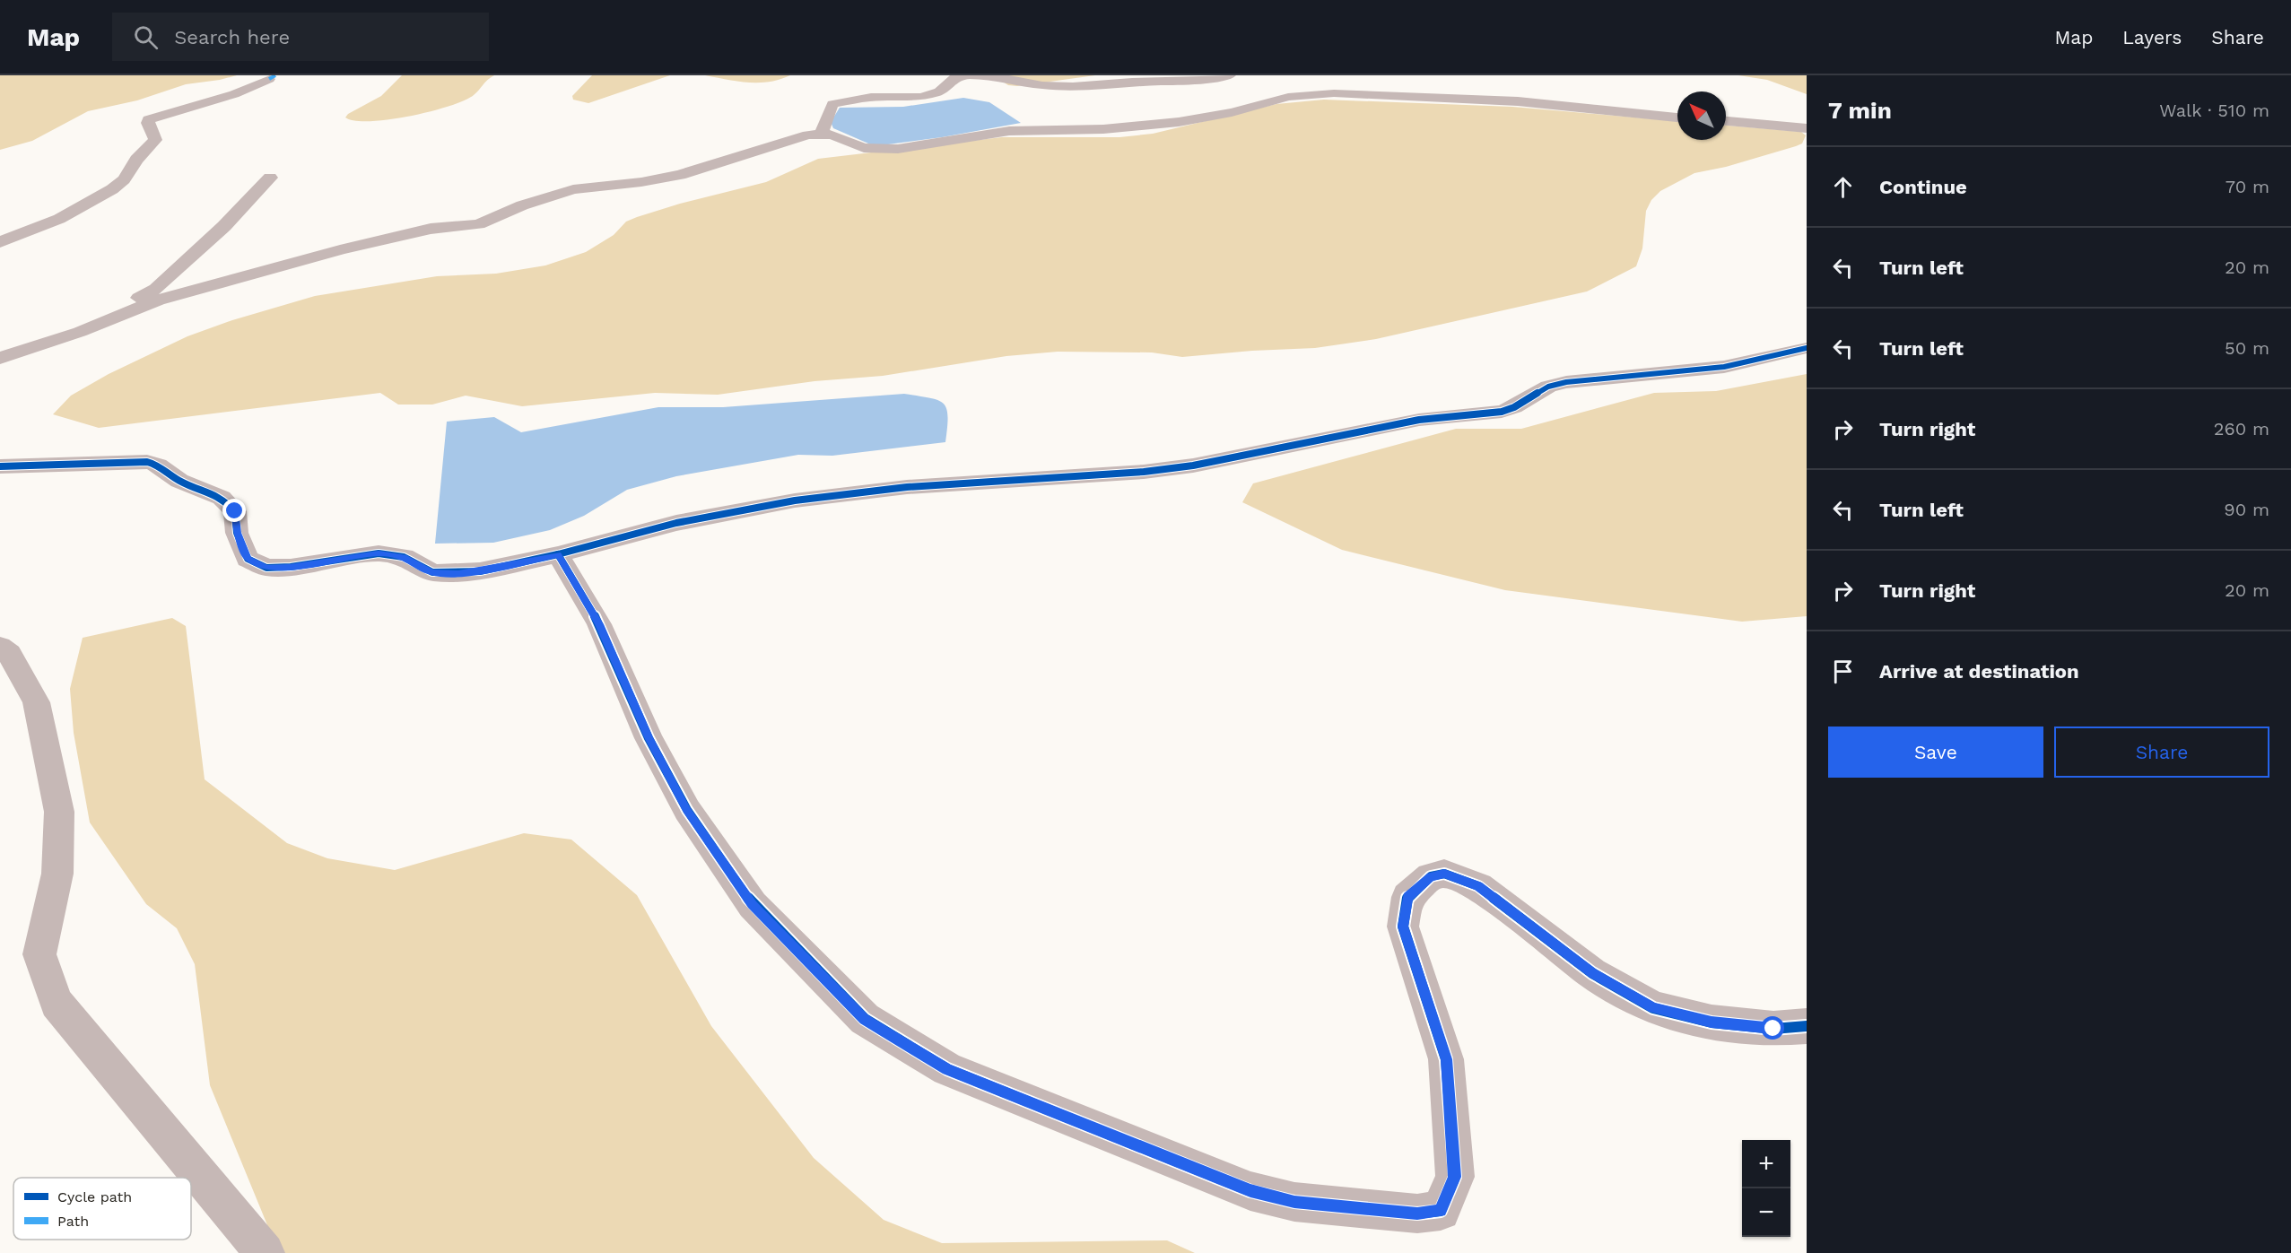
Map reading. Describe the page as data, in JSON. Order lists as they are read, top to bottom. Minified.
{"legend":["Cycle path","Path"],"north":"top left","page":{"header":"Map","search":"Search here","nav":["Map","Layers","Share"],"heading":["7 min","Walk · 510 m"],"list":[["Continue","70 m"],["Turn left","20 m"],["Turn left","50 m"],["Turn right","260 m"],["Turn left","90 m"],["Turn right","20 m"],"Arrive at destination"],"buttons":["Save","Share"],"map_buttons":["+","−"]}}
